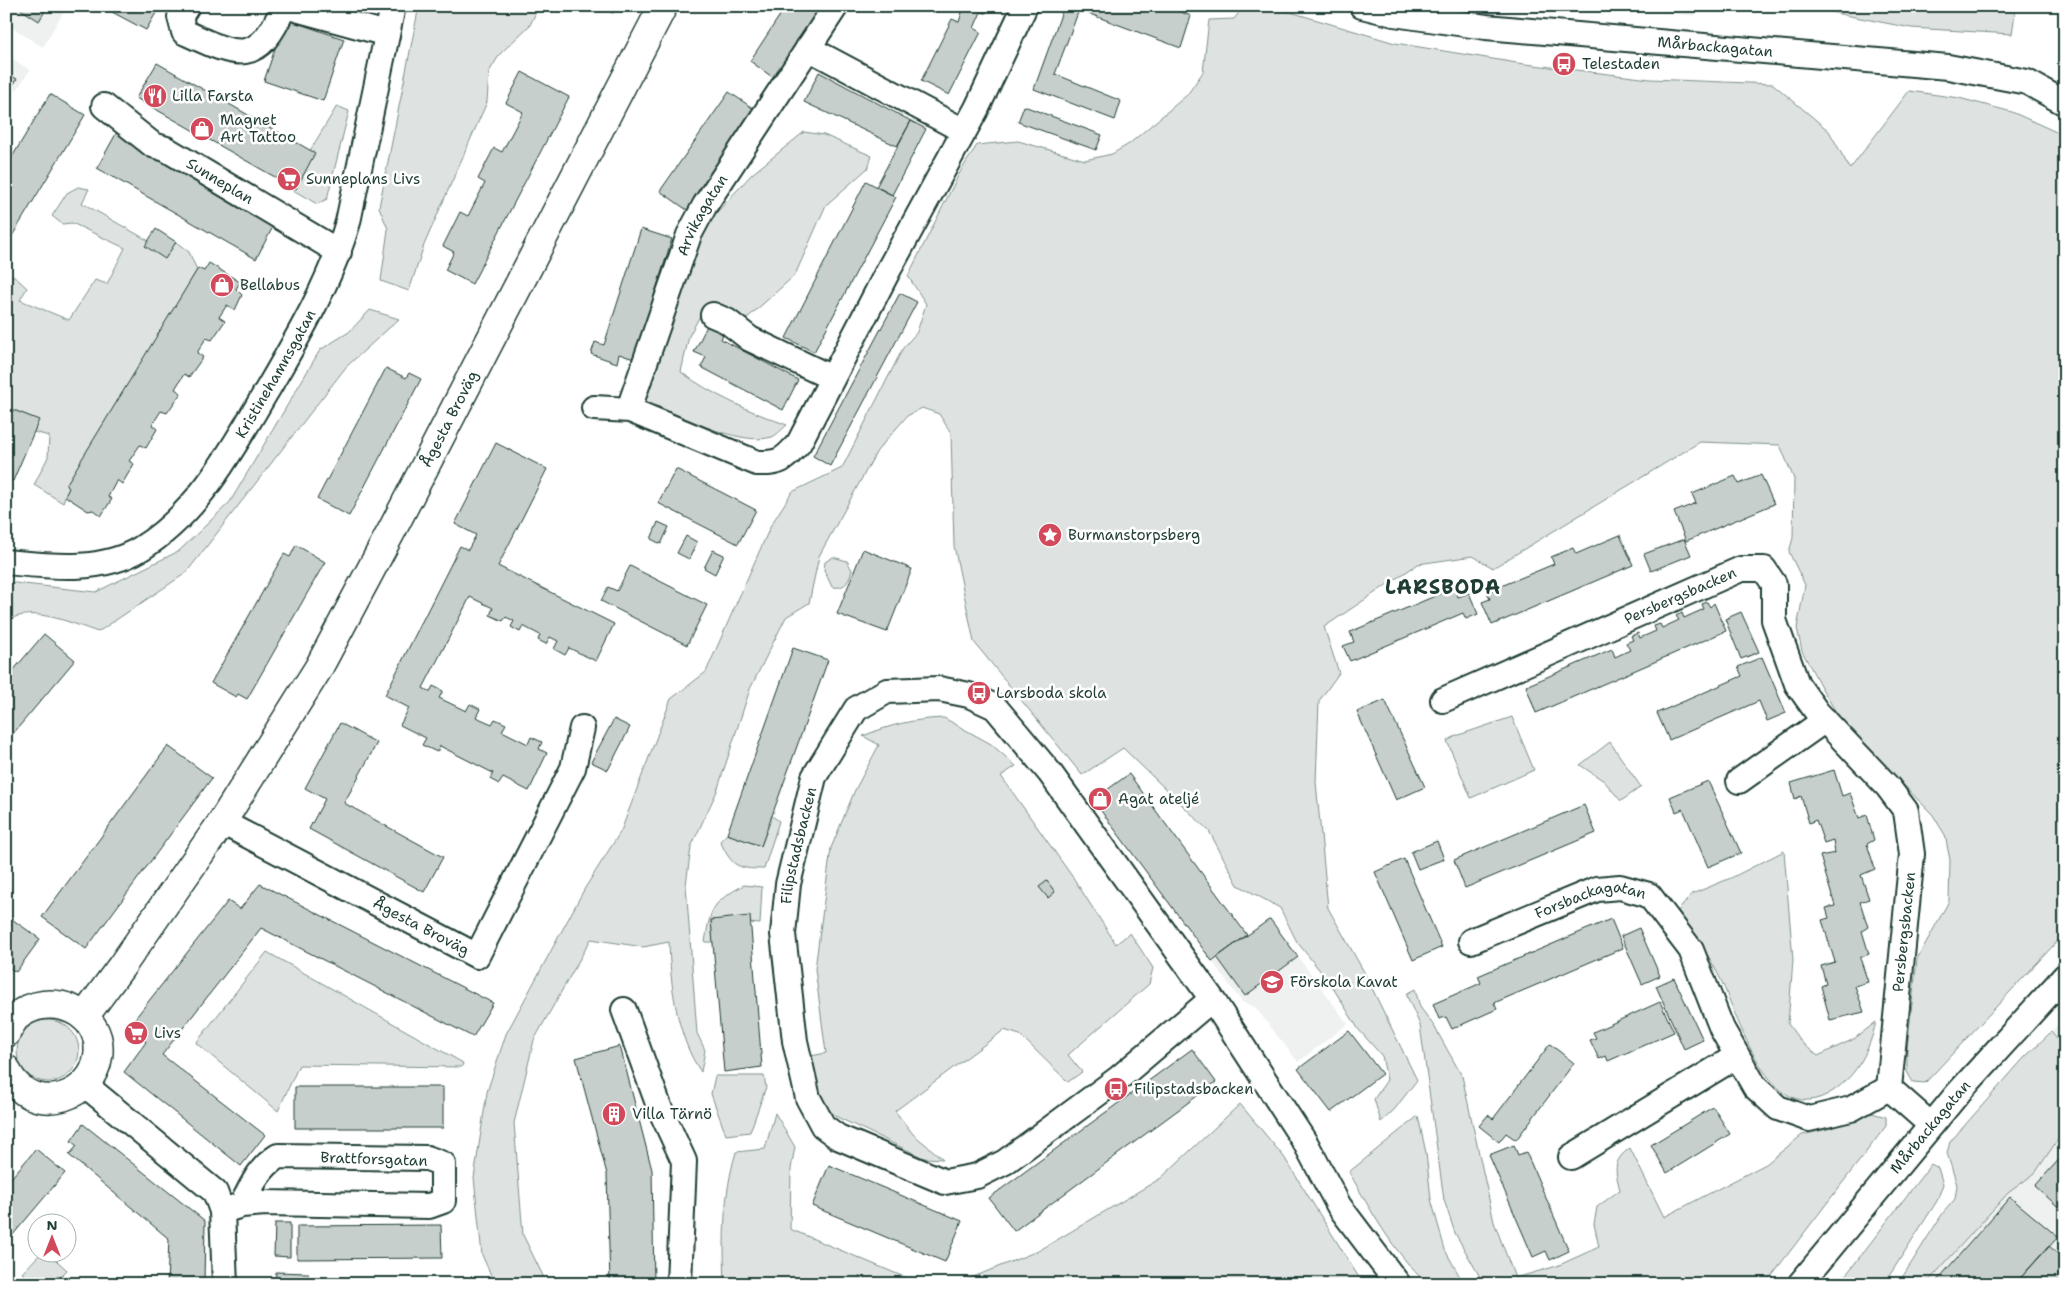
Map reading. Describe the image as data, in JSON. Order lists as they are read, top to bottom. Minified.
{"streets":{"main road":["Ågesta Broväg"],"street":["Mårbackagatan","Sunneplan","Arvikagatan","Kristinehamnsgatan","Persbergsbacken","Filipstadsbacken","Forsbackagatan","Brattforsgatan"]},"crossings":[["Sunneplan","Kristinehamnsgatan"],["Persbergsbacken","Forsbackagatan"]],"districts":["LARSBODA"],"places":{"bus stop":["Telestaden","Larsboda skola","Filipstadsbacken"],"restaurant":["Lilla Farsta"],"shop":["Magnet Art Tattoo","Bellabus","Agat ateljé"],"supermarket":["Sunneplans Livs","Livs"],"place":["Burmanstorpsberg"],"school or university":["Förskola Kavat"],"building":["Villa Tärnö"]},"north":"top"}
